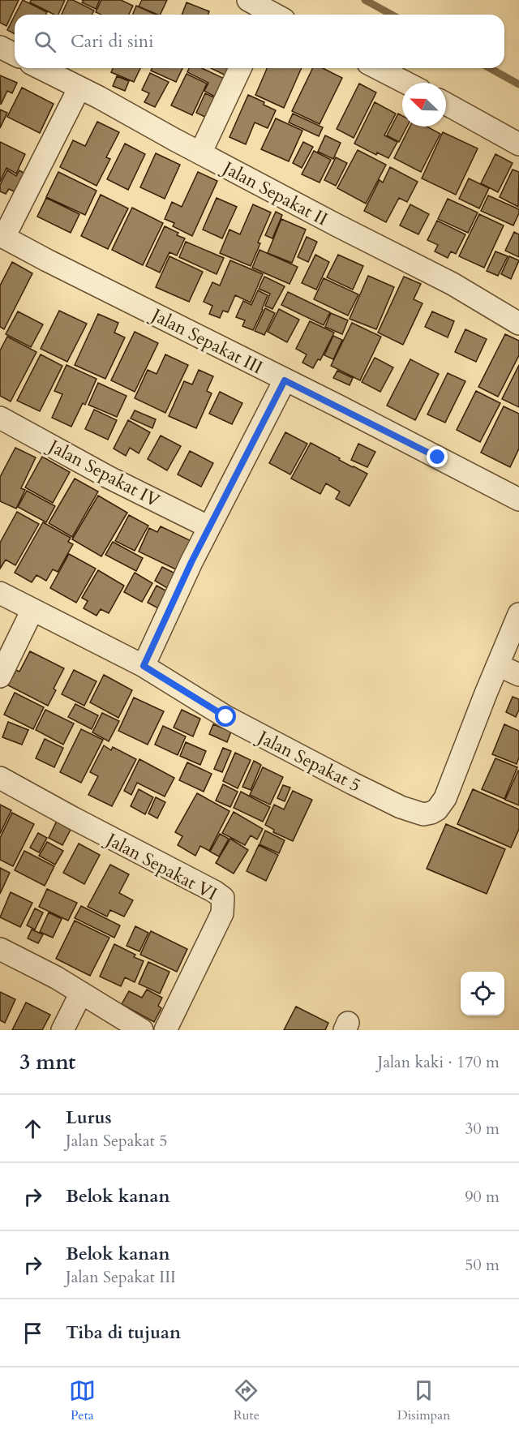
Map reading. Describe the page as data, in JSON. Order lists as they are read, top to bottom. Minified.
{"streets":{"street":["Jalan Sepakat II","Jalan Sepakat III","Jalan Sepakat IV","Jalan Sepakat 5","Jalan Sepakat VI"]},"north":"top left","page":{"search":"Cari di sini","heading":["3 mnt","Jalan kaki · 170 m"],"list":[["Lurus","Jalan Sepakat 5","30 m"],["Belok kanan","90 m"],["Belok kanan","Jalan Sepakat III","50 m"],"Tiba di tujuan"],"nav":["Peta","Rute","Disimpan"]}}
